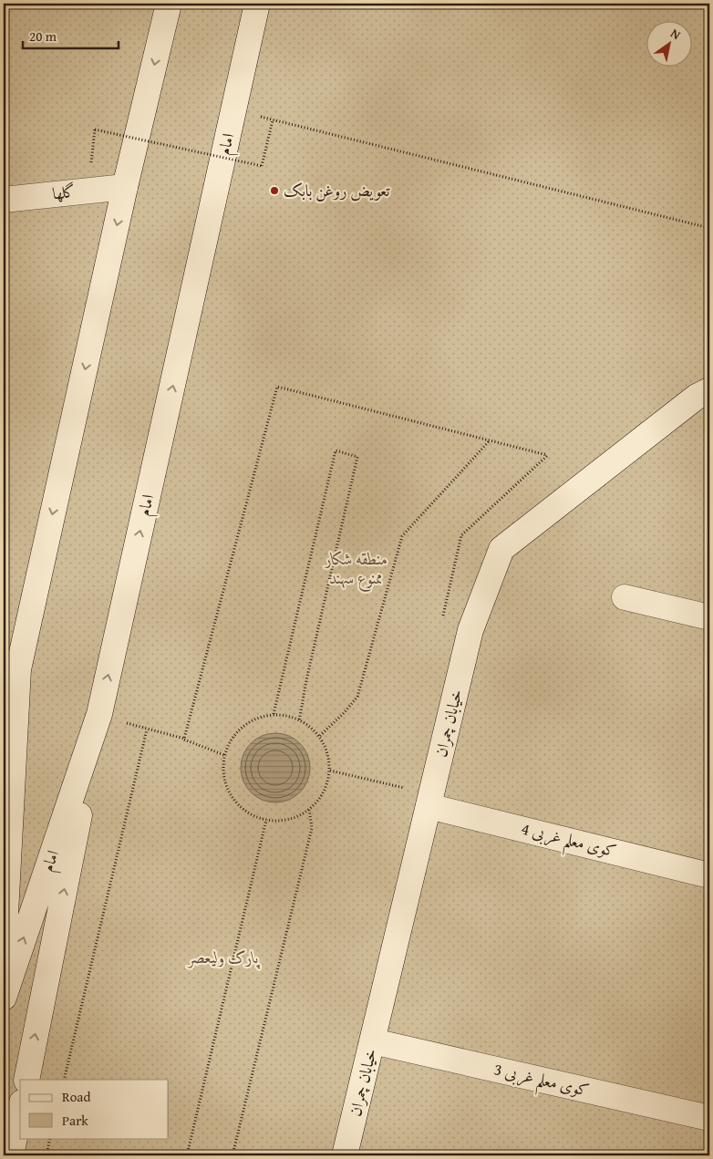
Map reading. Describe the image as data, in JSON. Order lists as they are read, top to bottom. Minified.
{"streets":{"main road":["امام","گلها","خیابان چمران","کوی معلم غربی 4","کوی معلم غربی 3"]},"crossings":[["خیابان چمران","کوی معلم غربی 4"],["خیابان چمران","کوی معلم غربی 3"]],"parks":["منطقه شکار ممنوع سهند","پارک ولیعصر"],"places":["تعویض روغن بابک"],"legend":["Road","Park"],"scale_bar":"20 m","north":"top right"}
